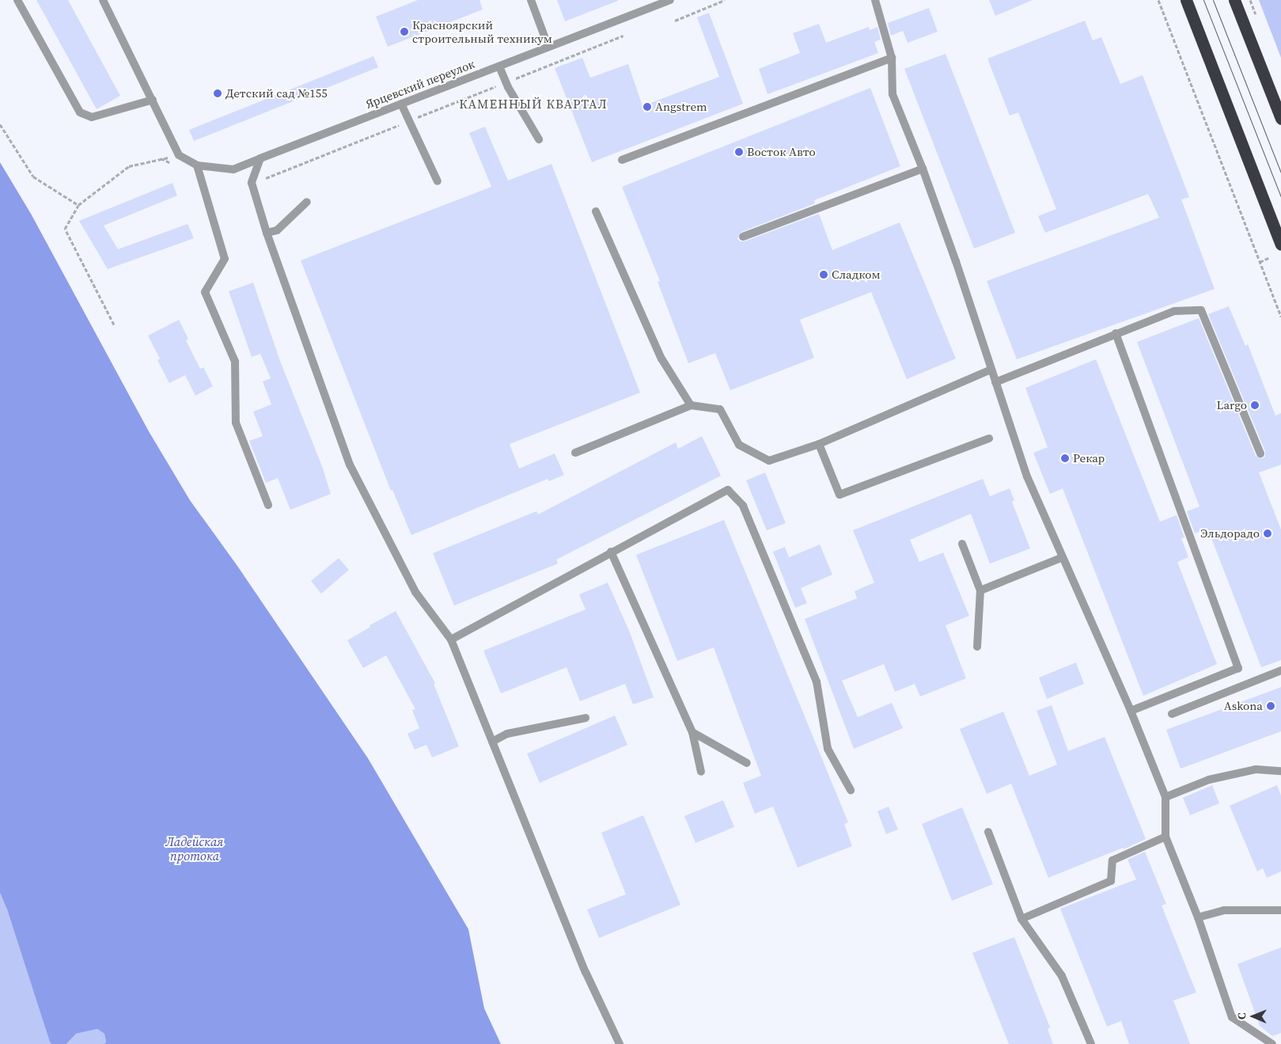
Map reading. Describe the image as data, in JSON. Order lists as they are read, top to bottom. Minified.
{"streets":{"street":["Ярцевский переулок"]},"districts":["КАМЕННЫЙ КВАРТАЛ"],"water":["Ладейская протока"],"places":["Красноярский строительный техникум","Детский сад №155","Angstrem","Восток Авто","Сладком","Largo","Рекар","Эльдорадо","Askona"],"north":"left"}
